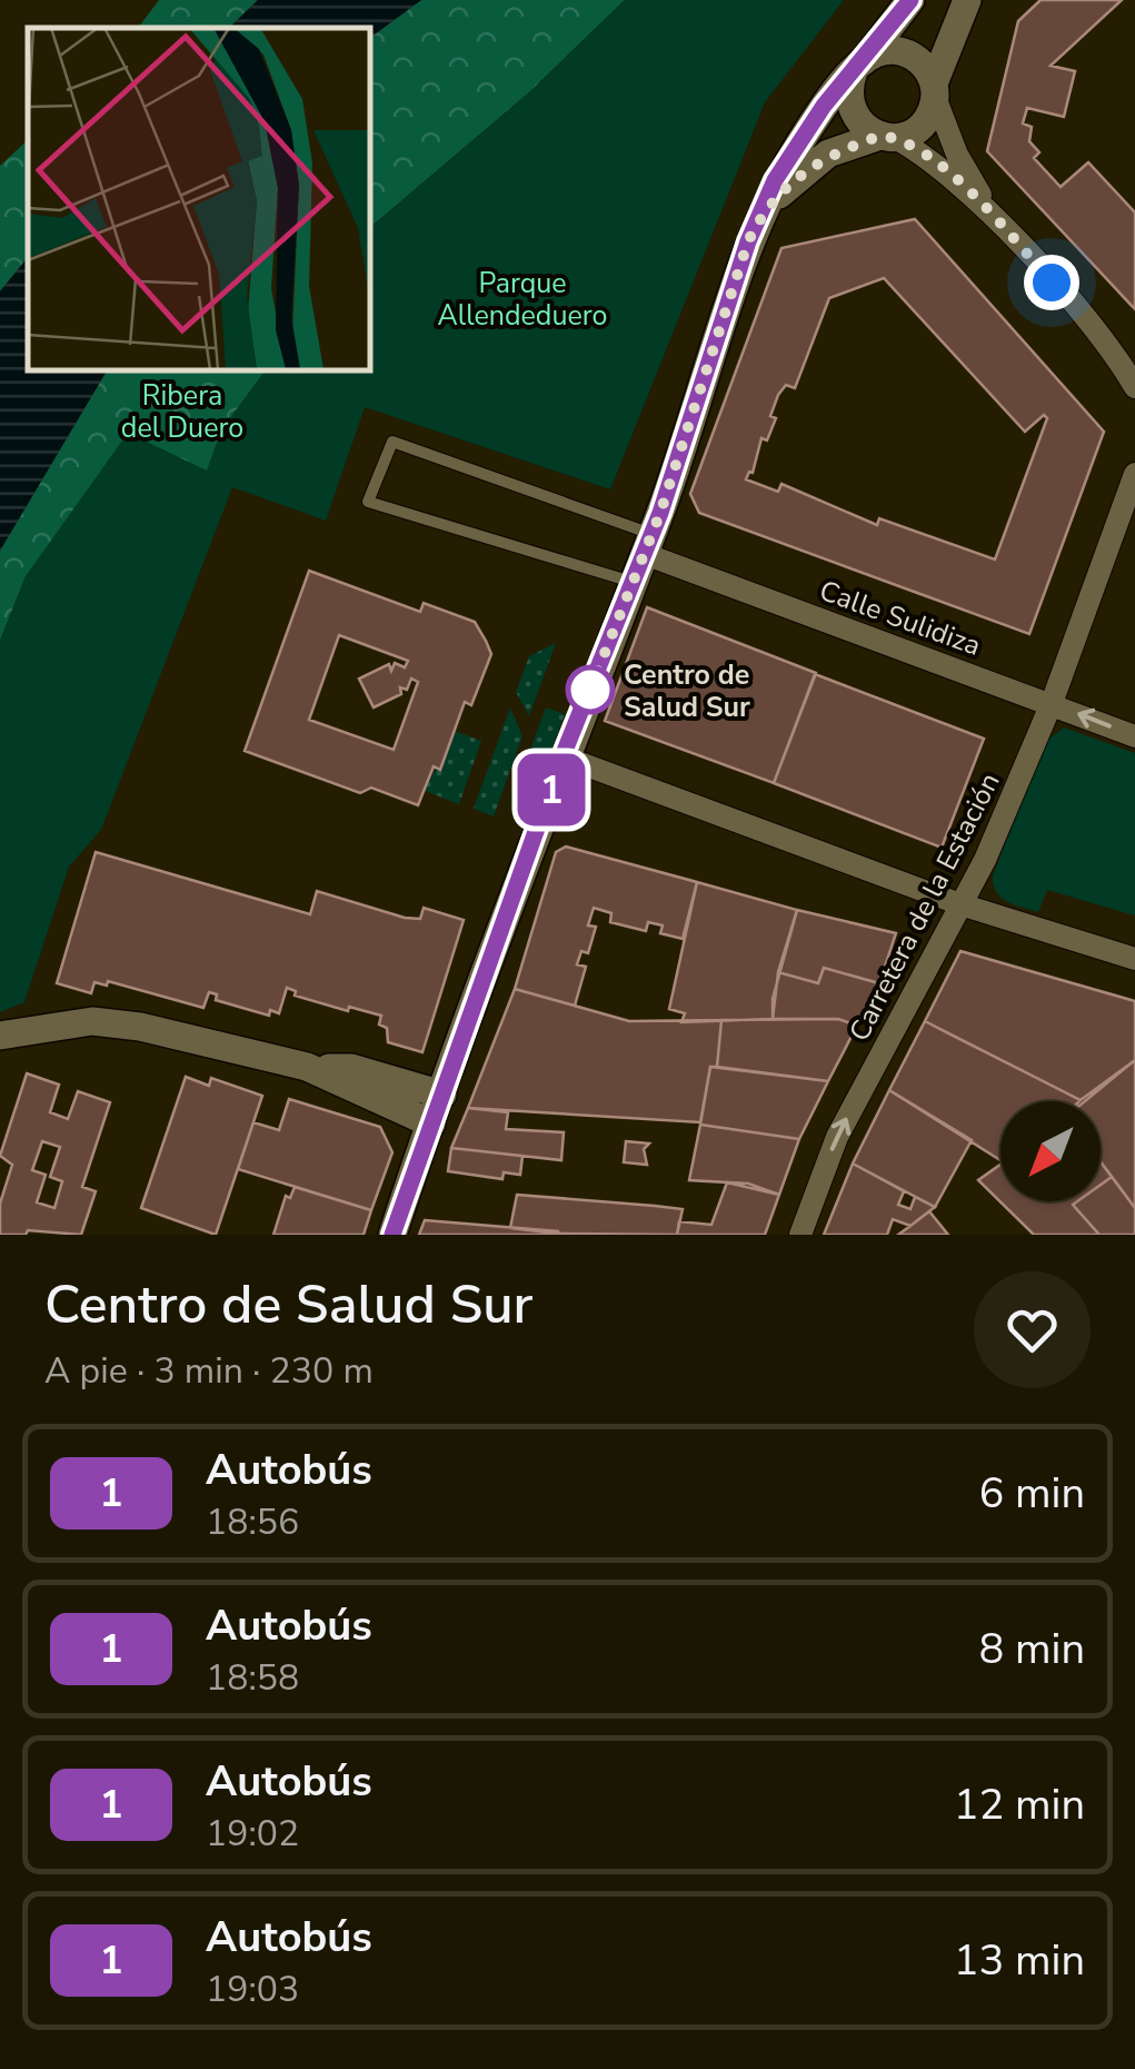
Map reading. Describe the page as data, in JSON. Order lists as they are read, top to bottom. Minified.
{"streets":{"street":["Calle Sulidiza","Carretera de la Estación"]},"crossings":[["Calle Sulidiza","Carretera de la Estación"]],"one_way":["Carretera de la Estación"],"parks":["Parque Allendeduero","Ribera del Duero"],"places":["Centro de Salud Sur"],"lines":["bus line 1"],"north":"bottom left","page":{"on_map":"1","heading":["Centro de Salud Sur","A pie · 3 min · 230 m"],"list":[{"mark":"1","name":"Autobús","note":"18:56","value":"6 min"},{"mark":"1","name":"Autobús","note":"18:58","value":"8 min"},{"mark":"1","name":"Autobús","note":"19:02","value":"12 min"},{"mark":"1","name":"Autobús","note":"19:03","value":"13 min"}]}}
